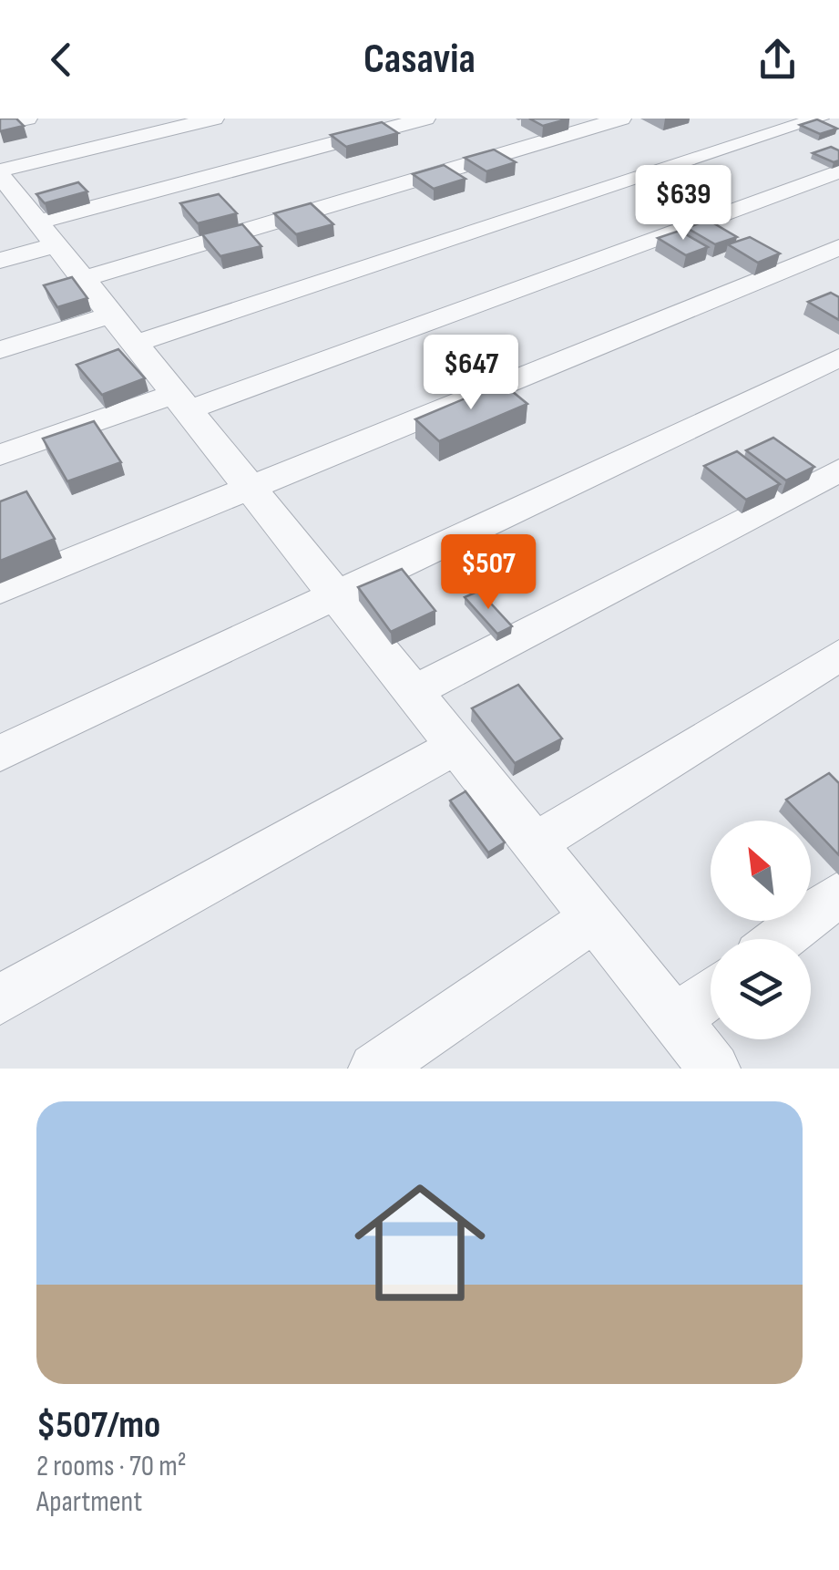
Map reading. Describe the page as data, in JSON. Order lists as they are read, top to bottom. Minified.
{"north":"top left","page":{"header":"Casavia","price":["$639","$647","$507"],"list":[{"name":"$507/mo","note":"2 rooms · 70 m² · Apartment"}]}}
